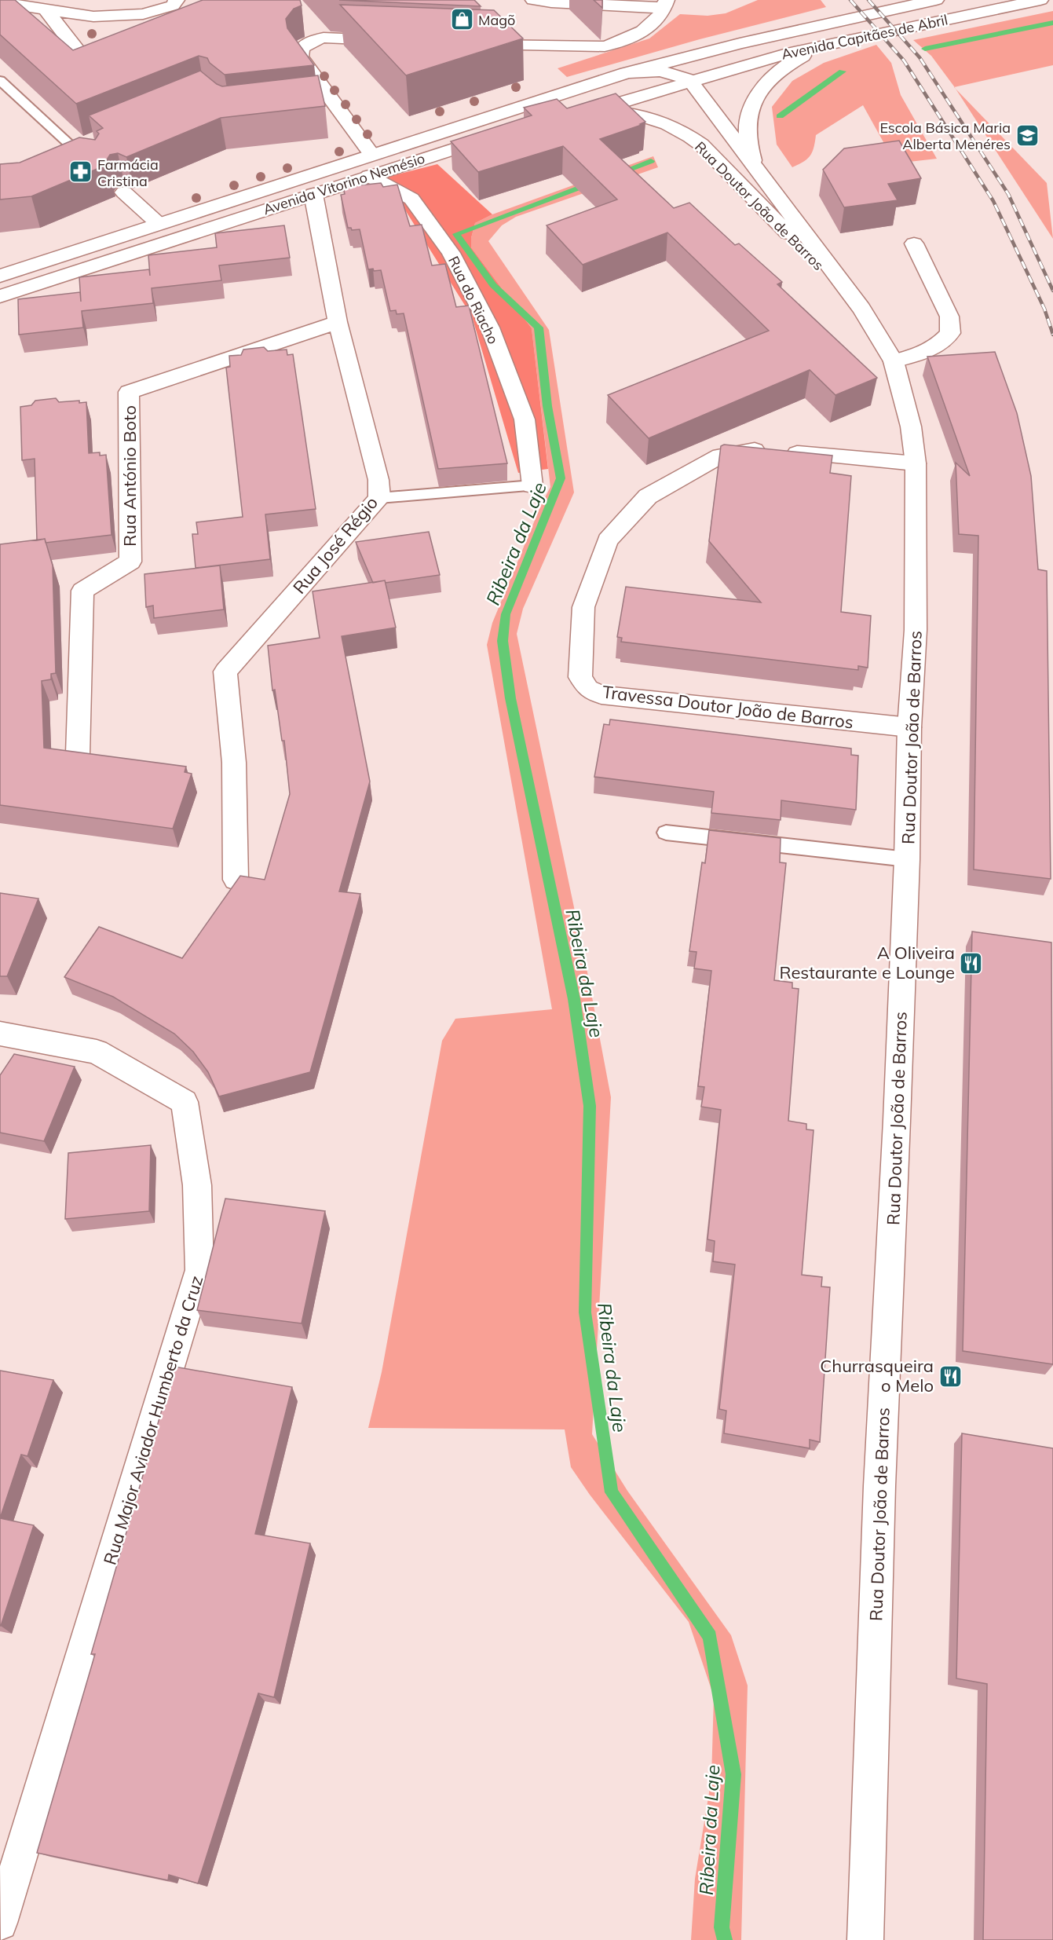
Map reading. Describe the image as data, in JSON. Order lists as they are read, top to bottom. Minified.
{"streets":{"street":["Avenida Capitães de Abril","Avenida Vitorino Nemésio","Rua Doutor João de Barros","Rua do Riacho","Rua António Boto","Rua José Régio","Travessa Doutor João de Barros","Rua Major Aviador Humberto da Cruz"]},"crossings":[["Avenida Capitães de Abril","Rua Doutor João de Barros"],["Avenida Vitorino Nemésio","Rua do Riacho"],["Avenida Vitorino Nemésio","Rua José Régio"],["Rua Doutor João de Barros","Travessa Doutor João de Barros"],["Rua António Boto","Rua José Régio"]],"water":["Ribeira da Laje"],"places":{"shop":["Magõ"],"school or university":["Escola Básica Maria Alberta Menéres"],"pharmacy":["Farmácia Cristina"],"restaurant":["A Oliveira Restaurante e Lounge","Churrasqueira o Melo"]}}
